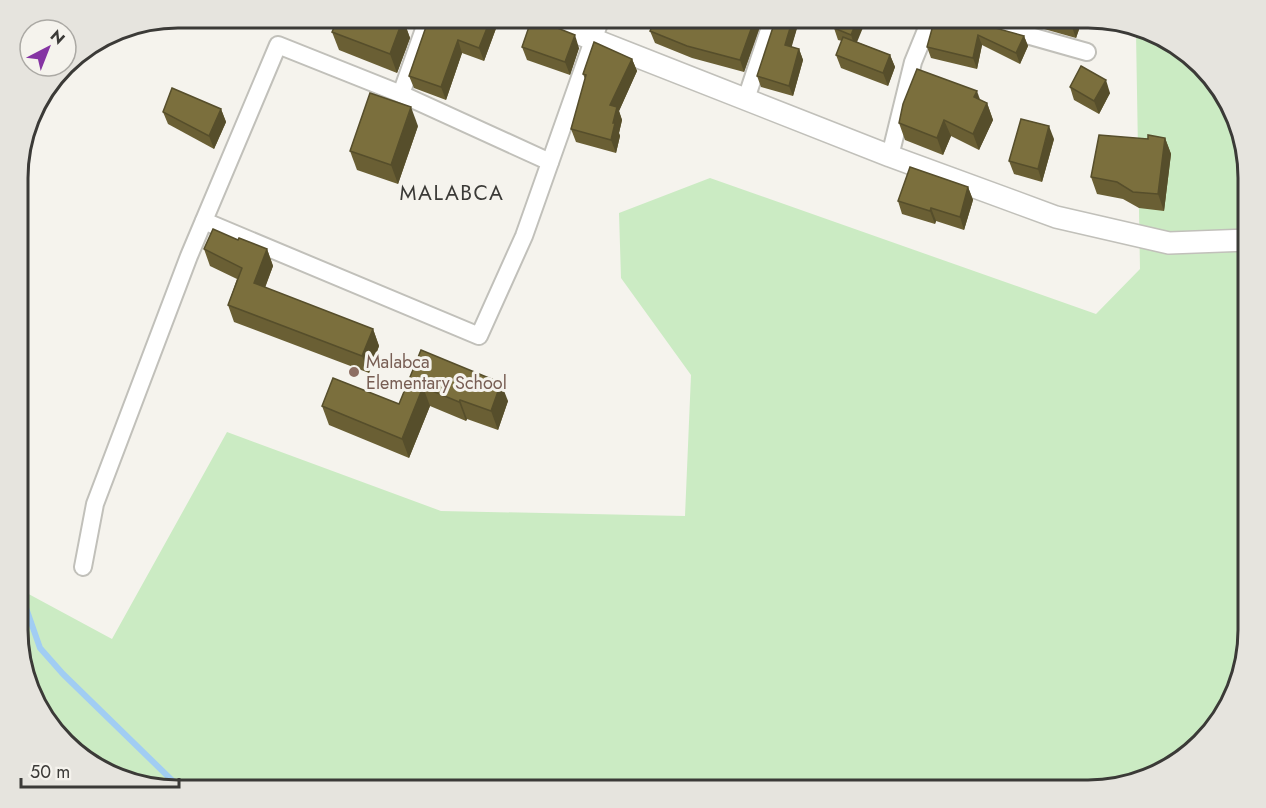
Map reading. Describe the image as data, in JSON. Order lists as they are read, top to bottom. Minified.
{"districts":["MALABCA"],"places":["Malabca Elementary School"],"scale_bar":"50 m","north":"top right"}
